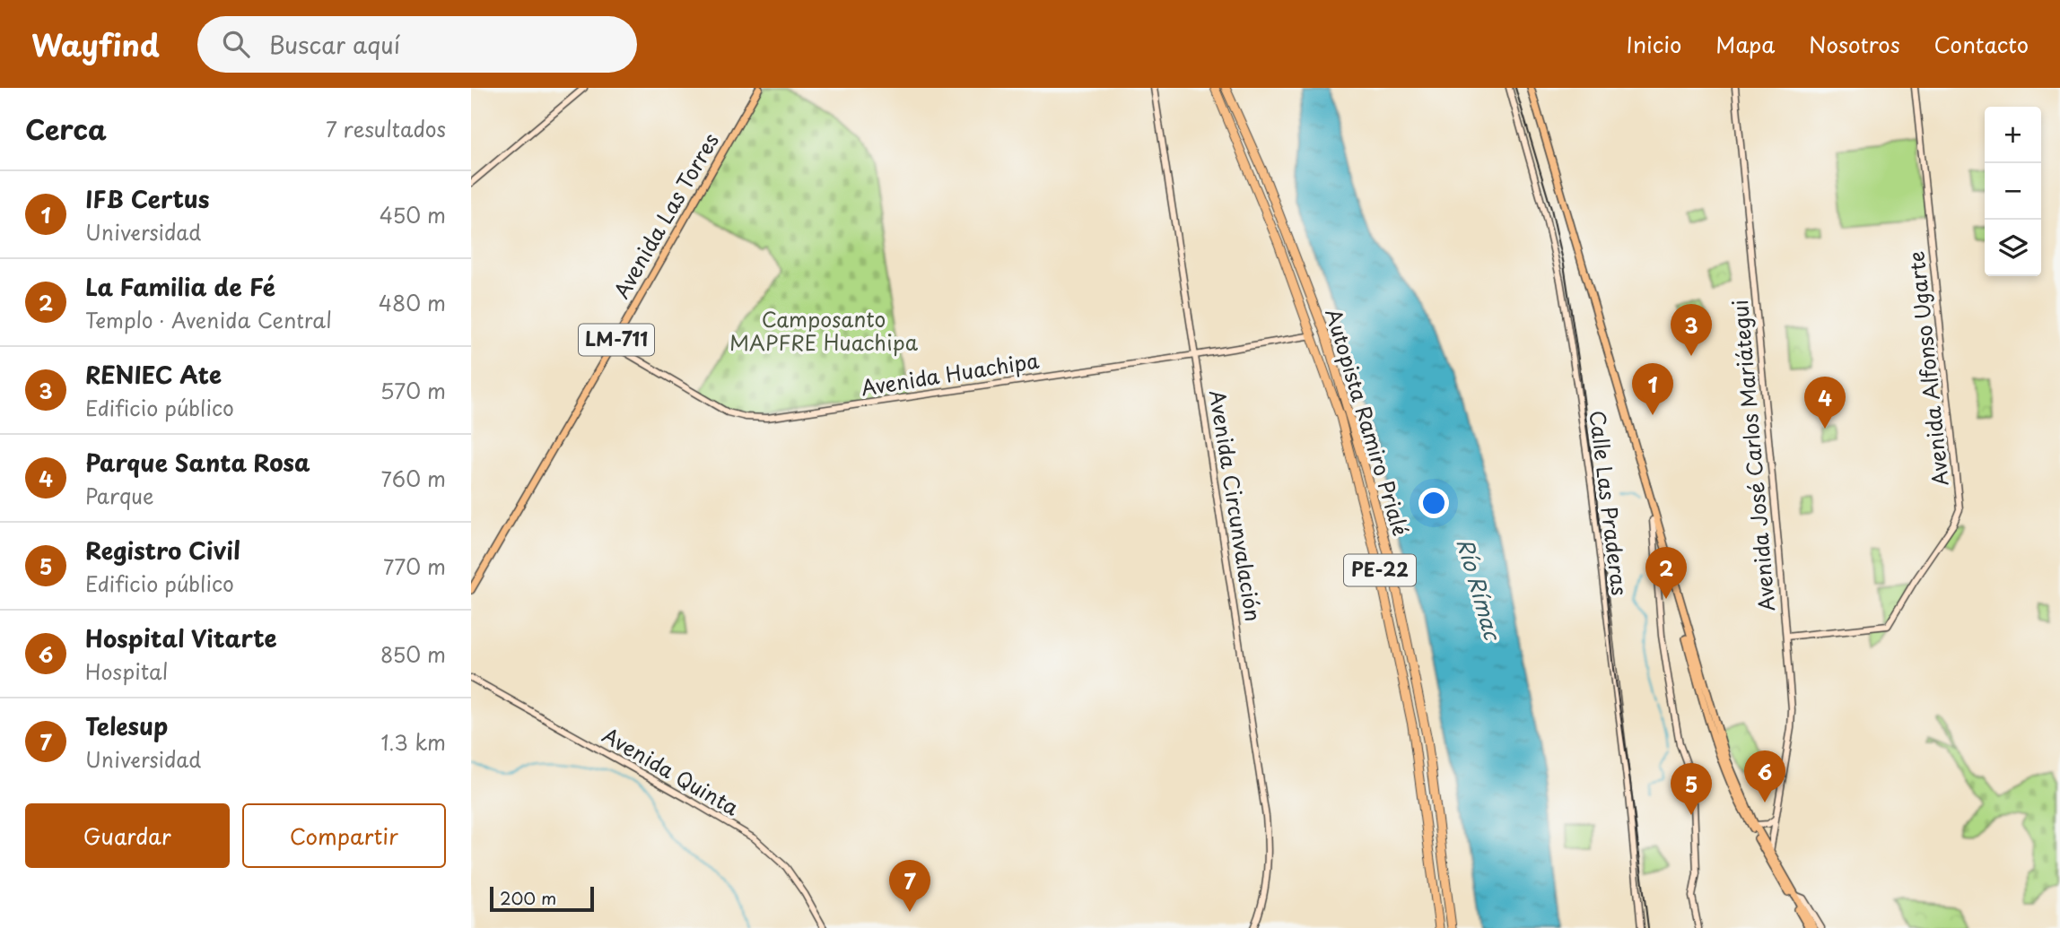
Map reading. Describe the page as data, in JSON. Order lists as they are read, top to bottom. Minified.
{"streets":{"highway":["Autopista Ramiro Prialé","PE-22"],"main road":["Avenida Las Torres","LM-711"],"street":["Avenida Alfonso Ugarte","Avenida Huachipa","Avenida José Carlos Mariátegui","Calle Las Praderas","Avenida Circunvalación","Avenida Quinta"]},"crossings":[["Avenida Las Torres","Avenida Huachipa"],["Avenida Alfonso Ugarte","Avenida José Carlos Mariátegui"],["Avenida Huachipa","Autopista Ramiro Prialé"],["Avenida Huachipa","Avenida Circunvalación"]],"water":["Río Rímac"],"parks":["Camposanto MAPFRE Huachipa"],"scale_bar":"200 m","page":{"header":"Wayfind","search":"Buscar aquí","nav":["Inicio","Mapa","Nosotros","Contacto"],"heading":["Cerca","7 resultados"],"map_buttons":["+","−"],"list":[{"mark":"1","name":"IFB Certus","note":"Universidad","value":"450 m"},{"mark":"2","name":"La Familia de Fé","note":"Templo · Avenida Central","value":"480 m"},{"mark":"3","name":"RENIEC Ate","note":"Edificio público","value":"570 m"},{"mark":"4","name":"Parque Santa Rosa","note":"Parque","value":"760 m"},{"mark":"5","name":"Registro Civil","note":"Edificio público","value":"770 m"},{"mark":"6","name":"Hospital Vitarte","note":"Hospital","value":"850 m"},{"mark":"7","name":"Telesup","note":"Universidad","value":"1.3 km"}],"pins":["3","1","4","2","6","5","7"],"buttons":["Guardar","Compartir"],"scale":"200 m"}}
